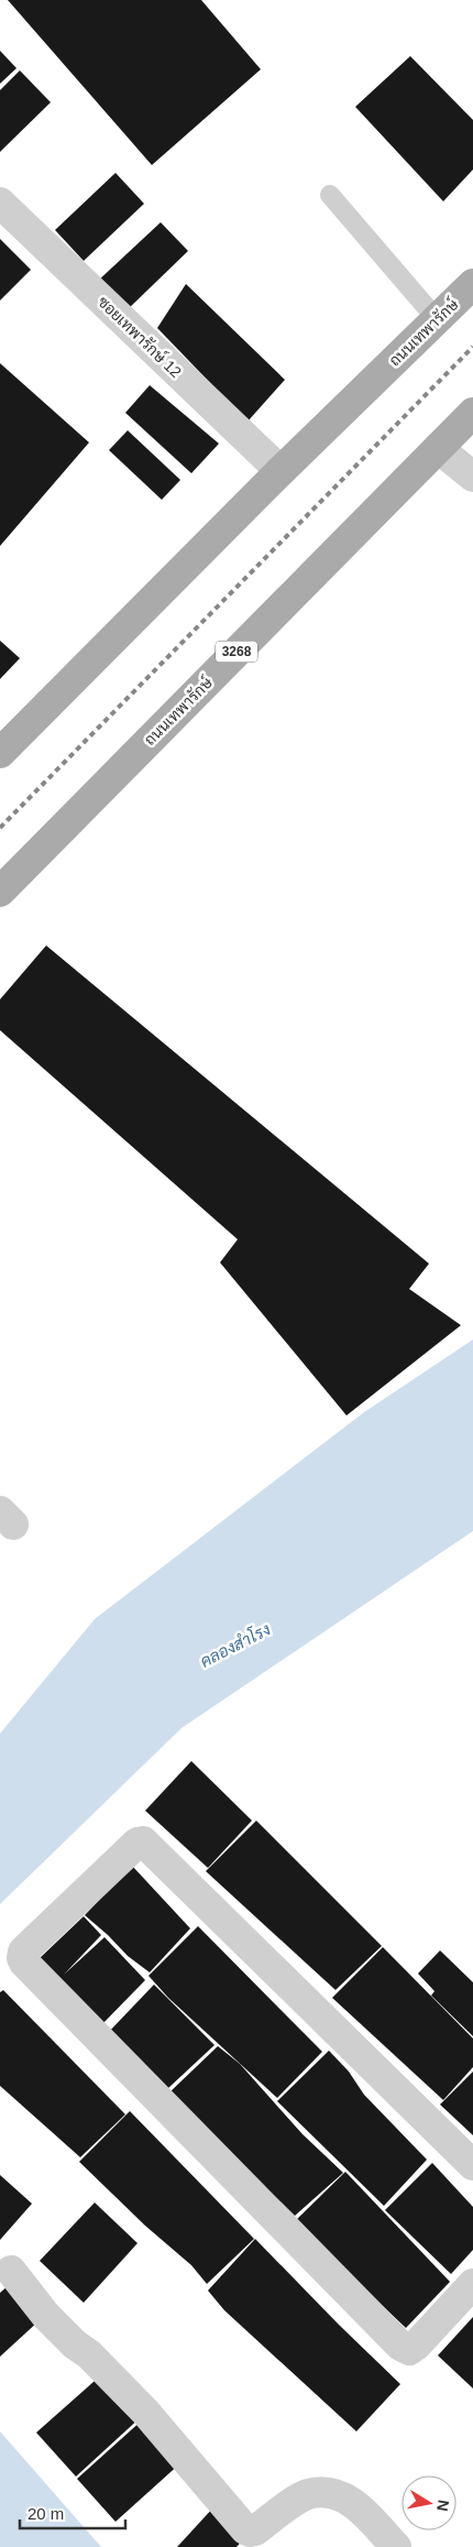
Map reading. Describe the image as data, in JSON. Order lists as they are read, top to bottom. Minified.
{"streets":{"main road":["ถนนเทพารักษ์","3268"],"street":["ซอยเทพารักษ์ 12"]},"crossings":[["ถนนเทพารักษ์","ซอยเทพารักษ์ 12"]],"water":["คลองสำโรง"],"scale_bar":"20 m","north":"right"}
